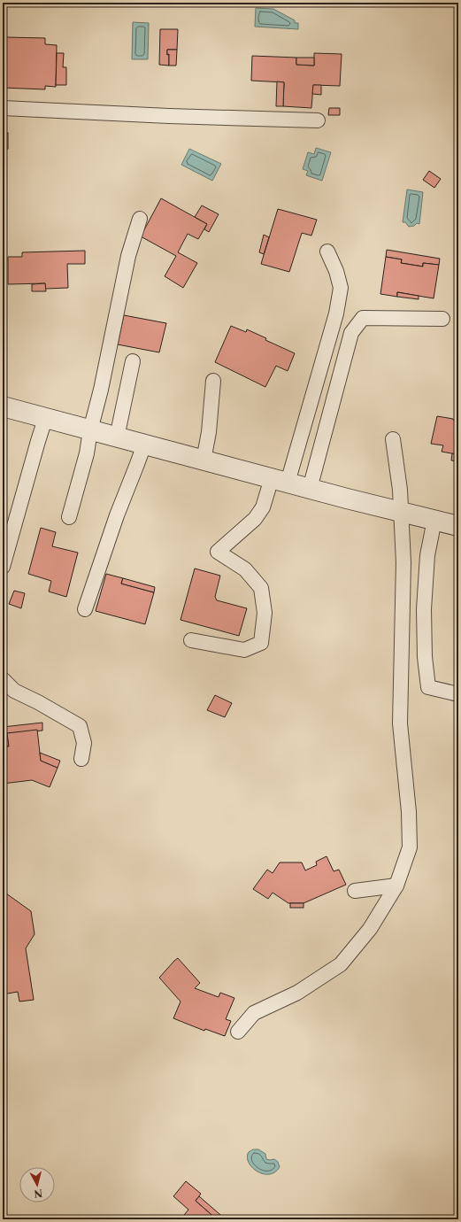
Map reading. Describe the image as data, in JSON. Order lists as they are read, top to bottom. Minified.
{"north":"bottom"}
